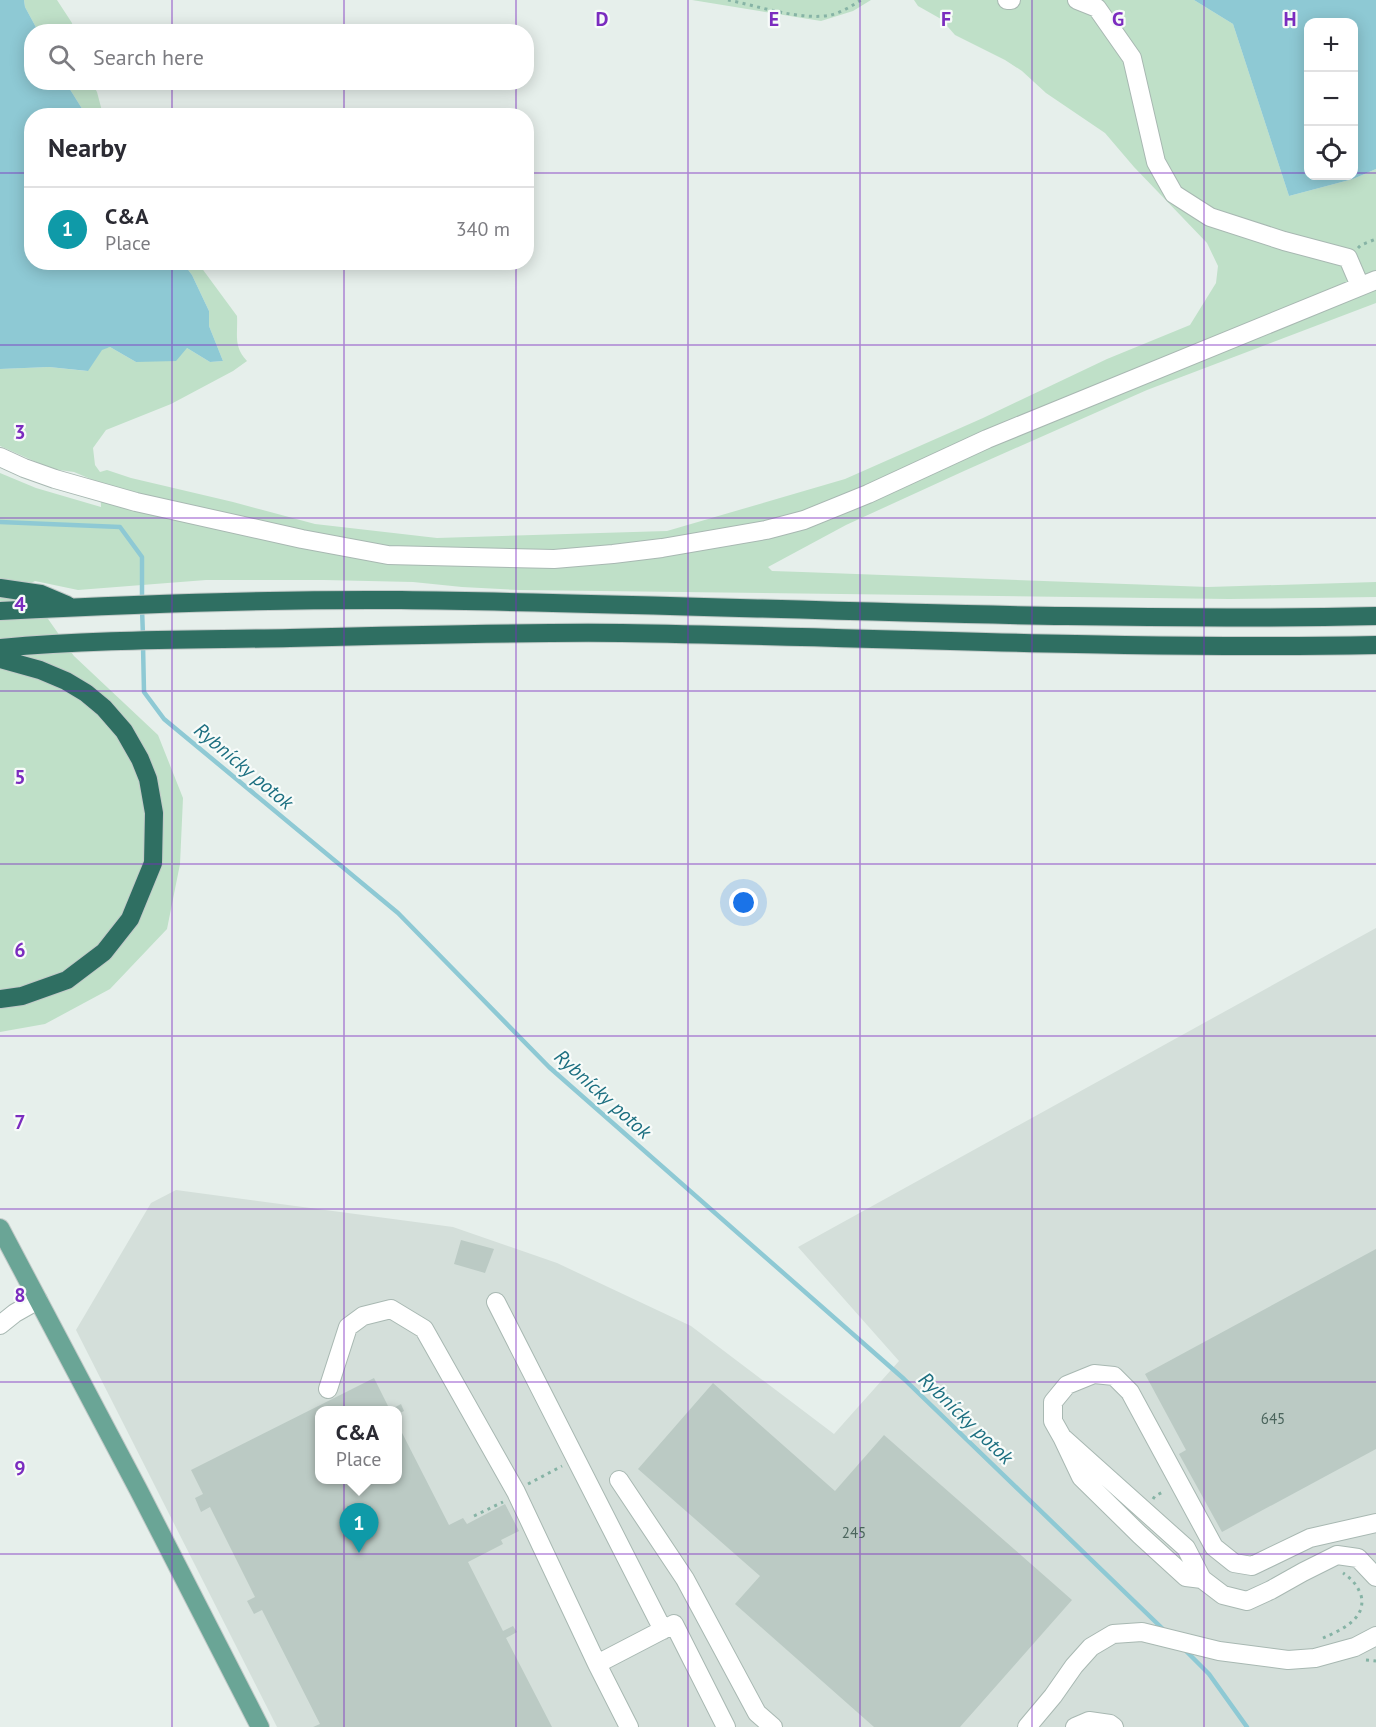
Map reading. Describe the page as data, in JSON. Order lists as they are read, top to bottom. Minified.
{"water":["Rybnícky potok"],"house_numbers":["645","245"],"page":{"map_buttons":["+","−"],"search":"Search here","heading":"Nearby","list":[{"mark":"1","name":"C&A","note":"Place","value":"340 m"}],"popup":["C&A","Place"],"pins":"1"},"grid":{"columns":["D","E","F","G","H"],"rows":["3","4","5","6","7","8","9"]}}
